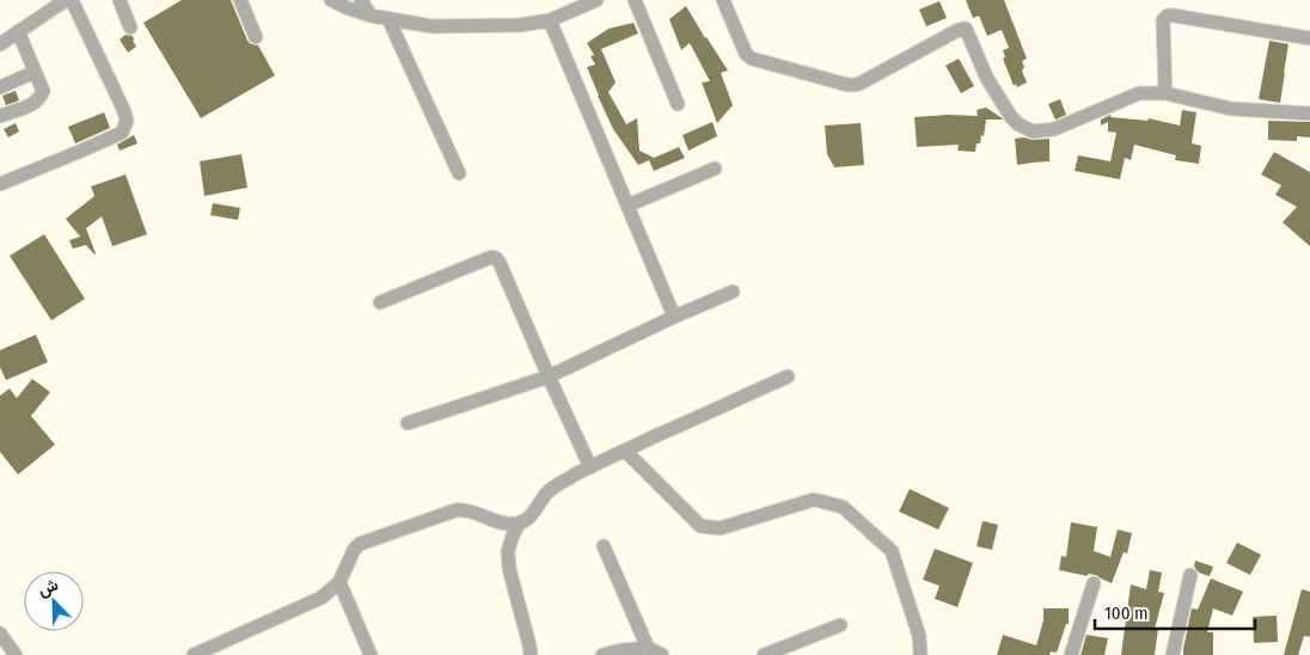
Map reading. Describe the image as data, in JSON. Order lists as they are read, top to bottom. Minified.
{"scale_bar":"100 m","north":"top left"}
